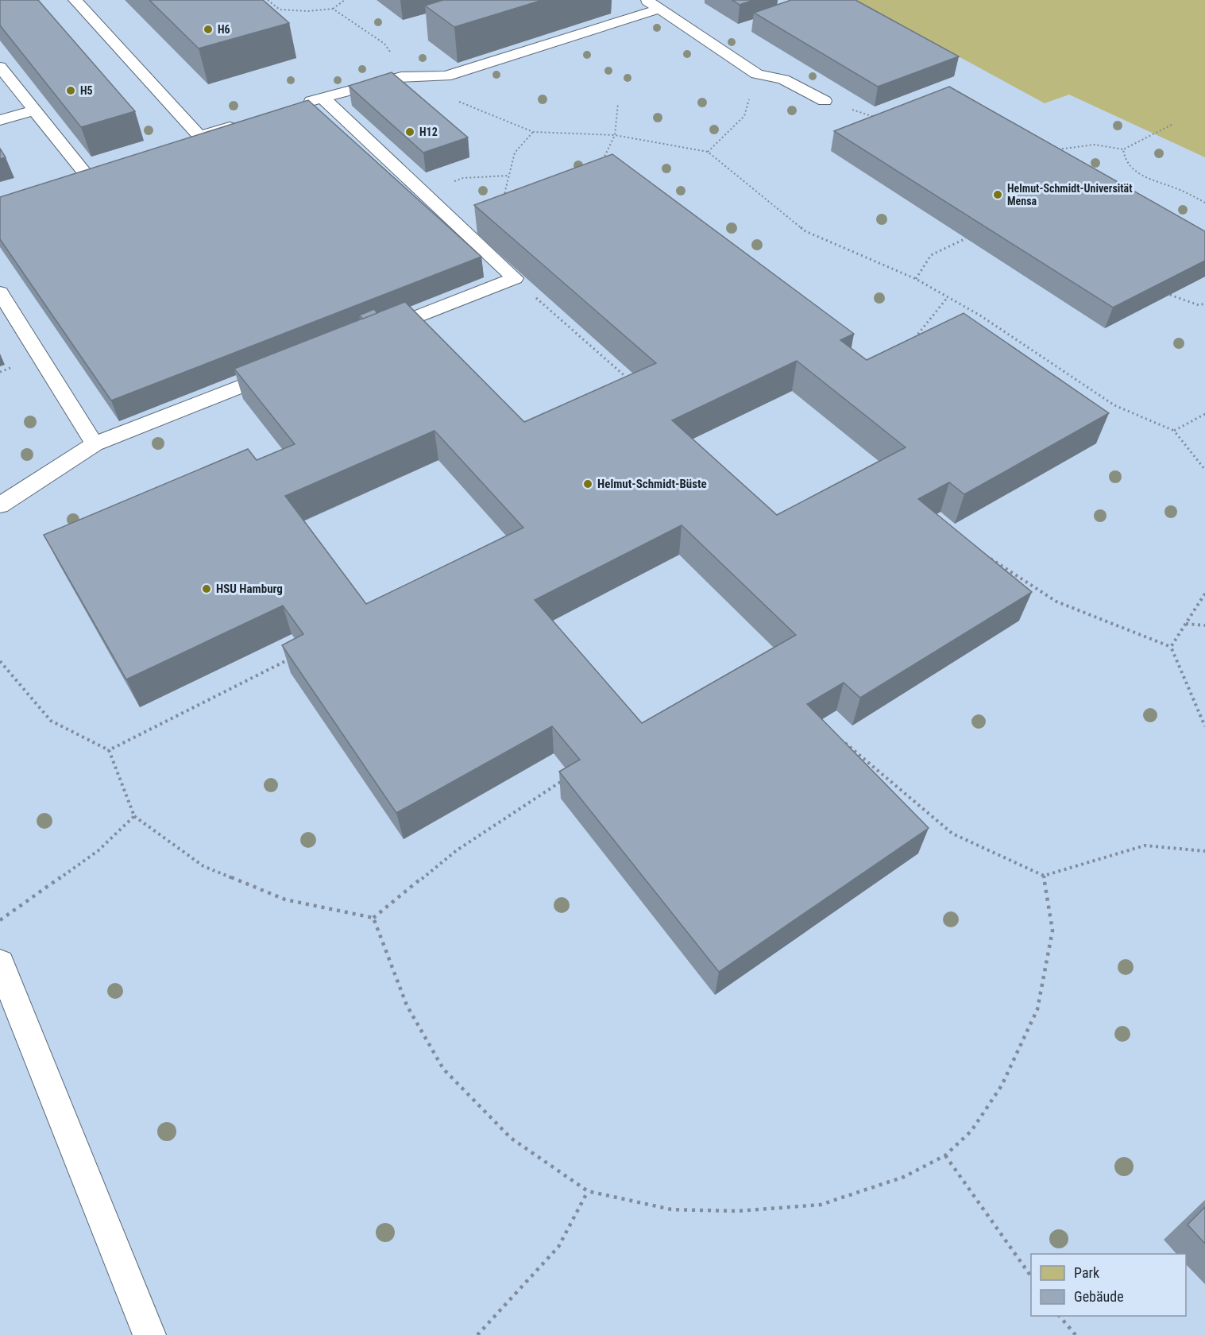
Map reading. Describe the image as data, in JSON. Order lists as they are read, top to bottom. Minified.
{"places":["H6","H5","H12","Helmut-Schmidt-Universität Mensa","Helmut-Schmidt-Büste","HSU Hamburg"],"legend":["Park","Gebäude"]}
